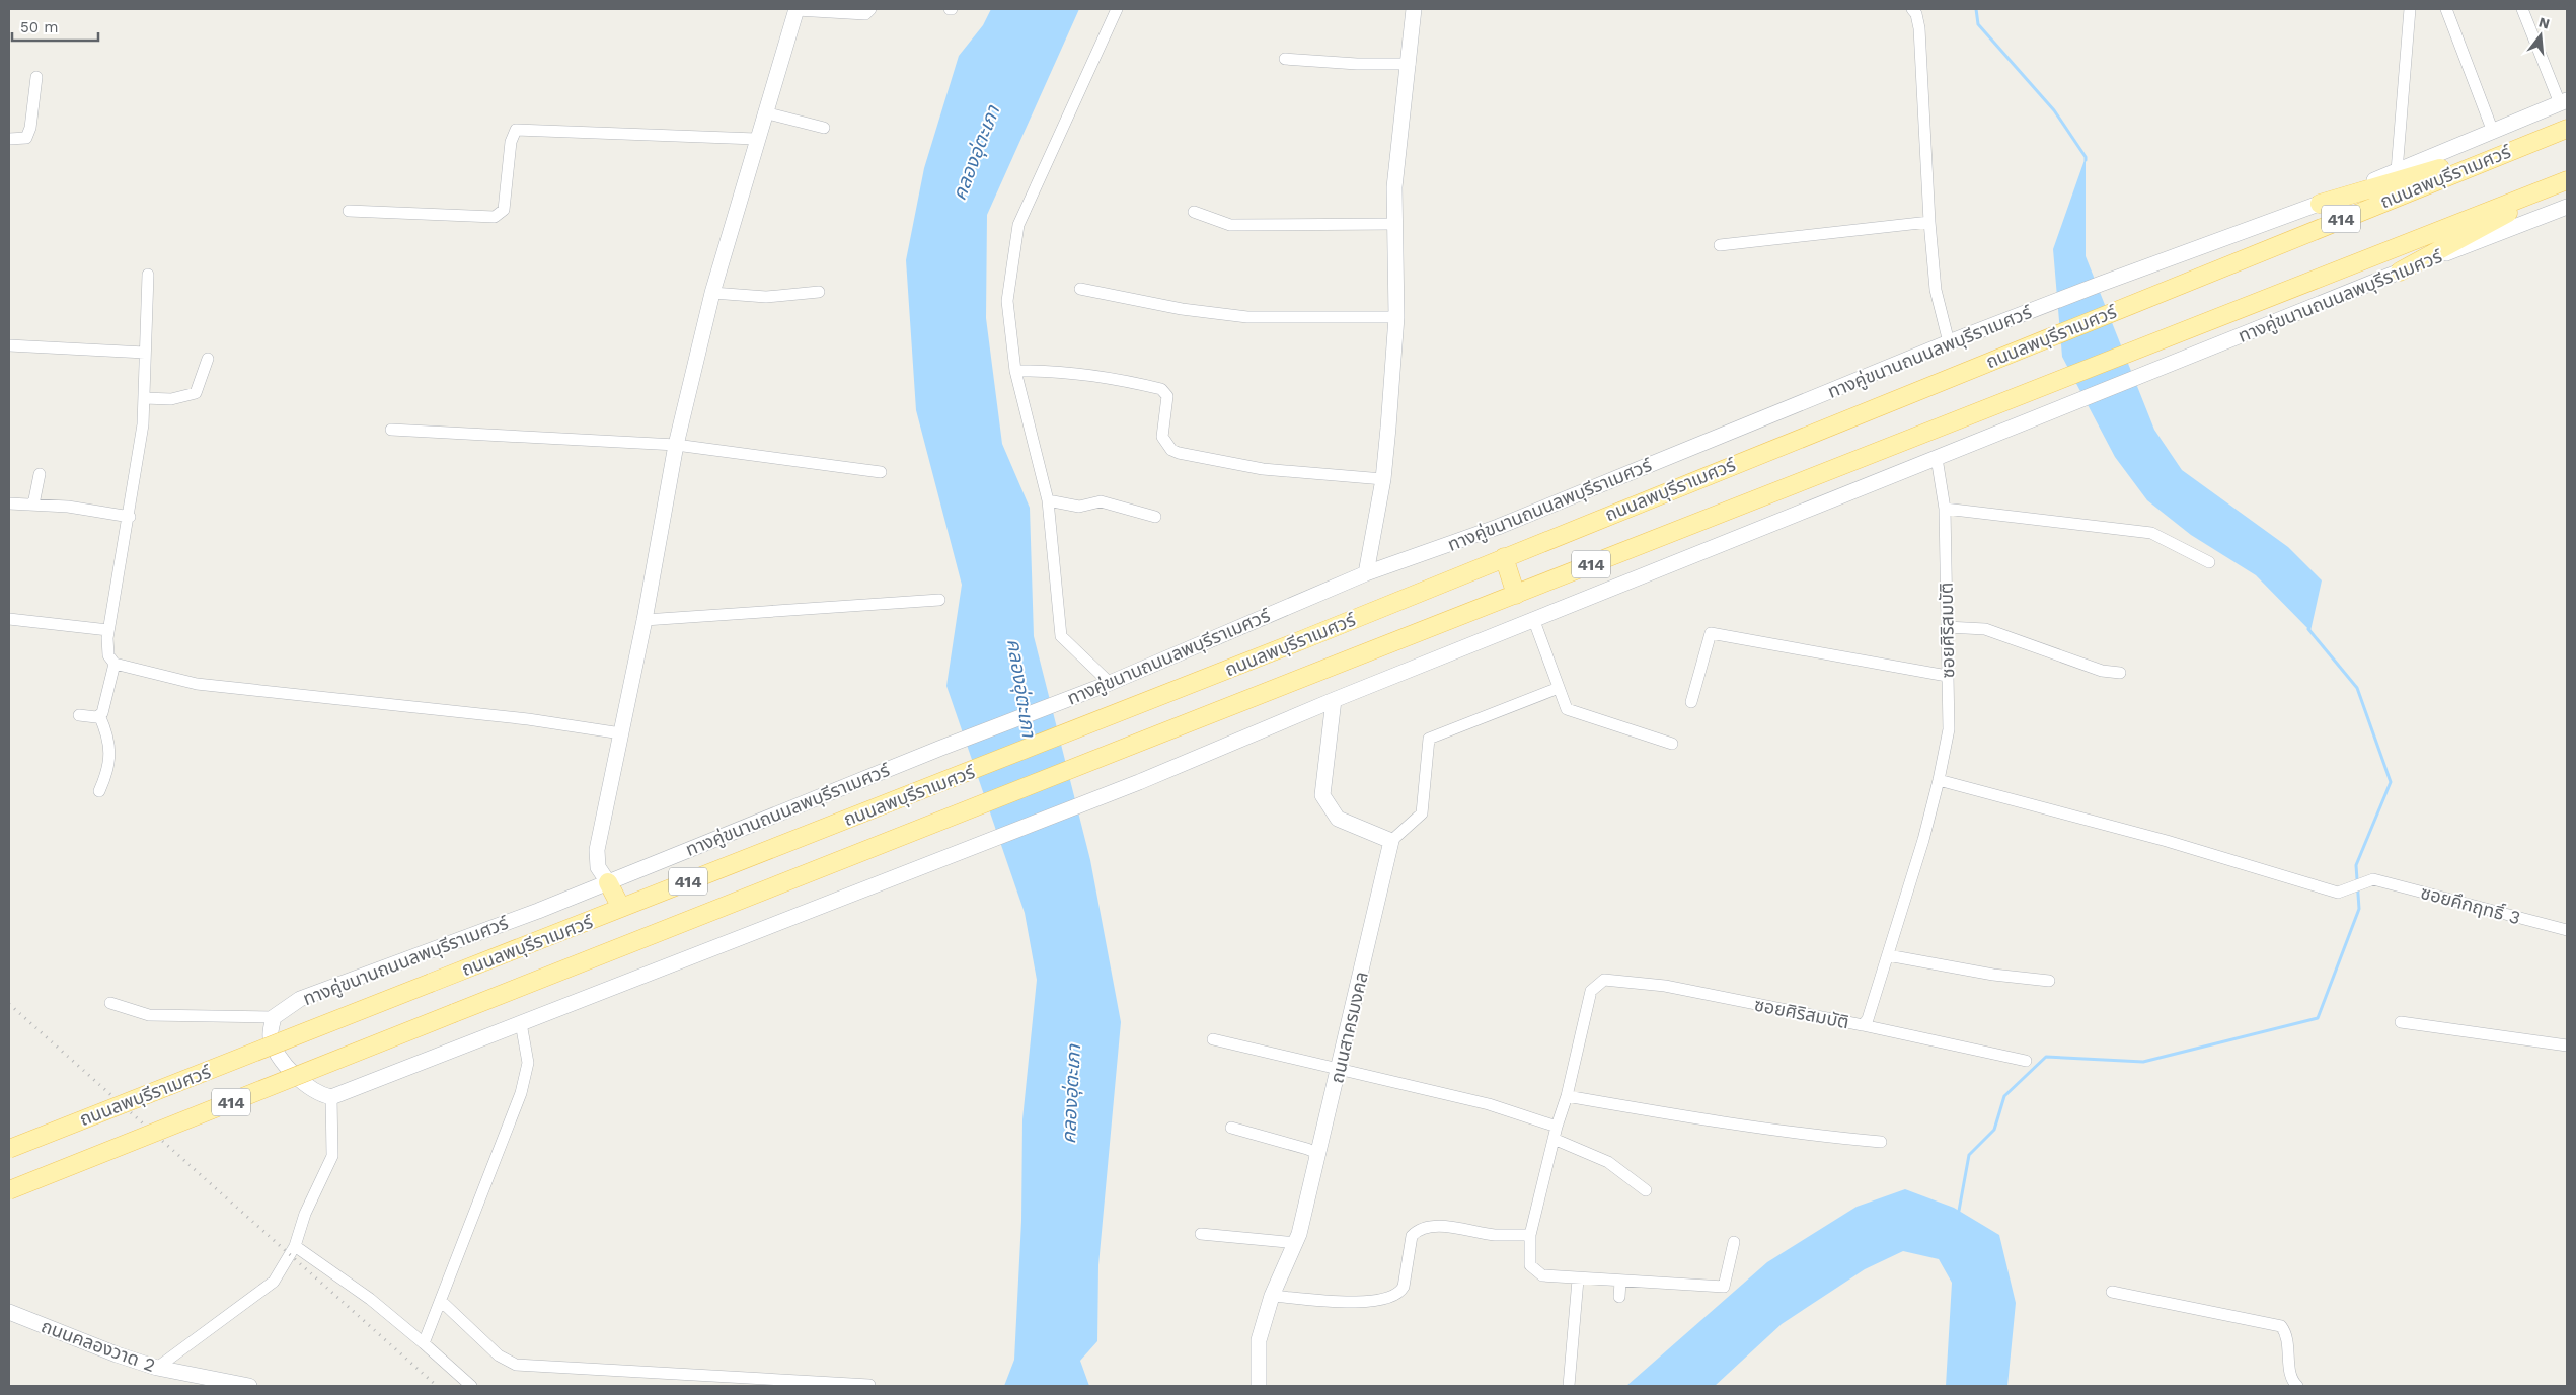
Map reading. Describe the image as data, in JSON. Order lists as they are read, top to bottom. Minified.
{"streets":{"main road":["ถนนลพบุรีราเมศวร์","414","ทางคู่ขนานถนนลพบุรีราเมศวร์","ถนนสาครมงคล","ถนนคลองวาด 2"],"street":["ซอยศิริสมบัติ","ซอยคึกฤทธิ์ 3"]},"crossings":[["ทางคู่ขนานถนนลพบุรีราเมศวร์","ซอยศิริสมบัติ"],["ซอยศิริสมบัติ","ซอยคึกฤทธิ์ 3"]],"water":["คลองอุ่ตะเภา"],"scale_bar":"50 m","north":"top"}
